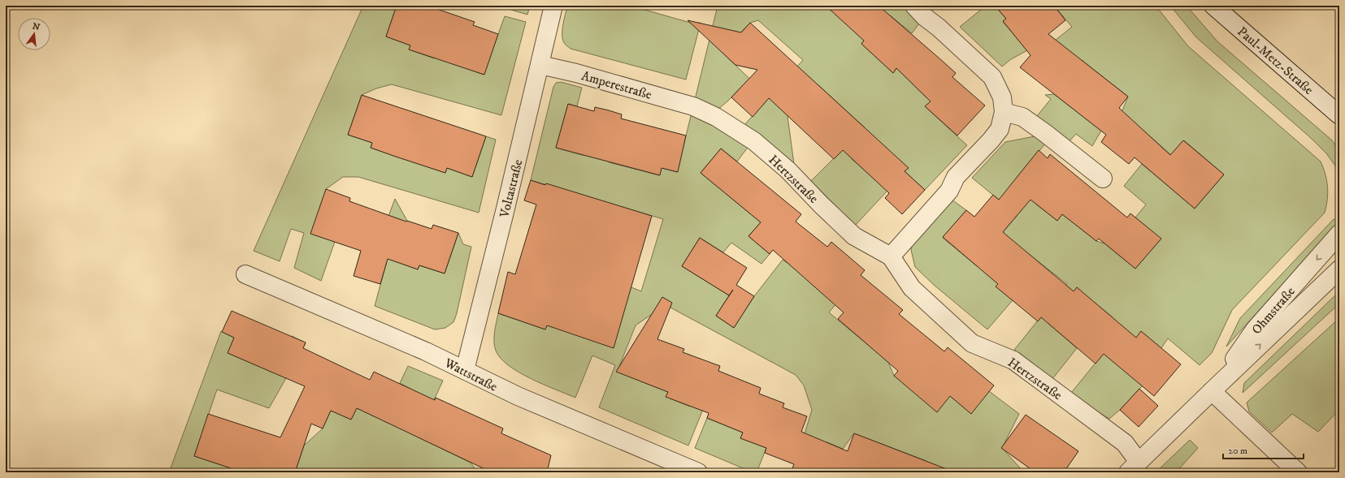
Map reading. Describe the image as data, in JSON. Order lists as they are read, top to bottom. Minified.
{"streets":{"street":["Paul-Metz-Straße","Amperestraße","Hertzstraße","Voltastraße","Ohmstraße","Wattstraße"]},"crossings":[["Amperestraße","Hertzstraße"],["Amperestraße","Voltastraße"],["Hertzstraße","Ohmstraße"],["Voltastraße","Wattstraße"]],"scale_bar":"20 m","north":"top"}
